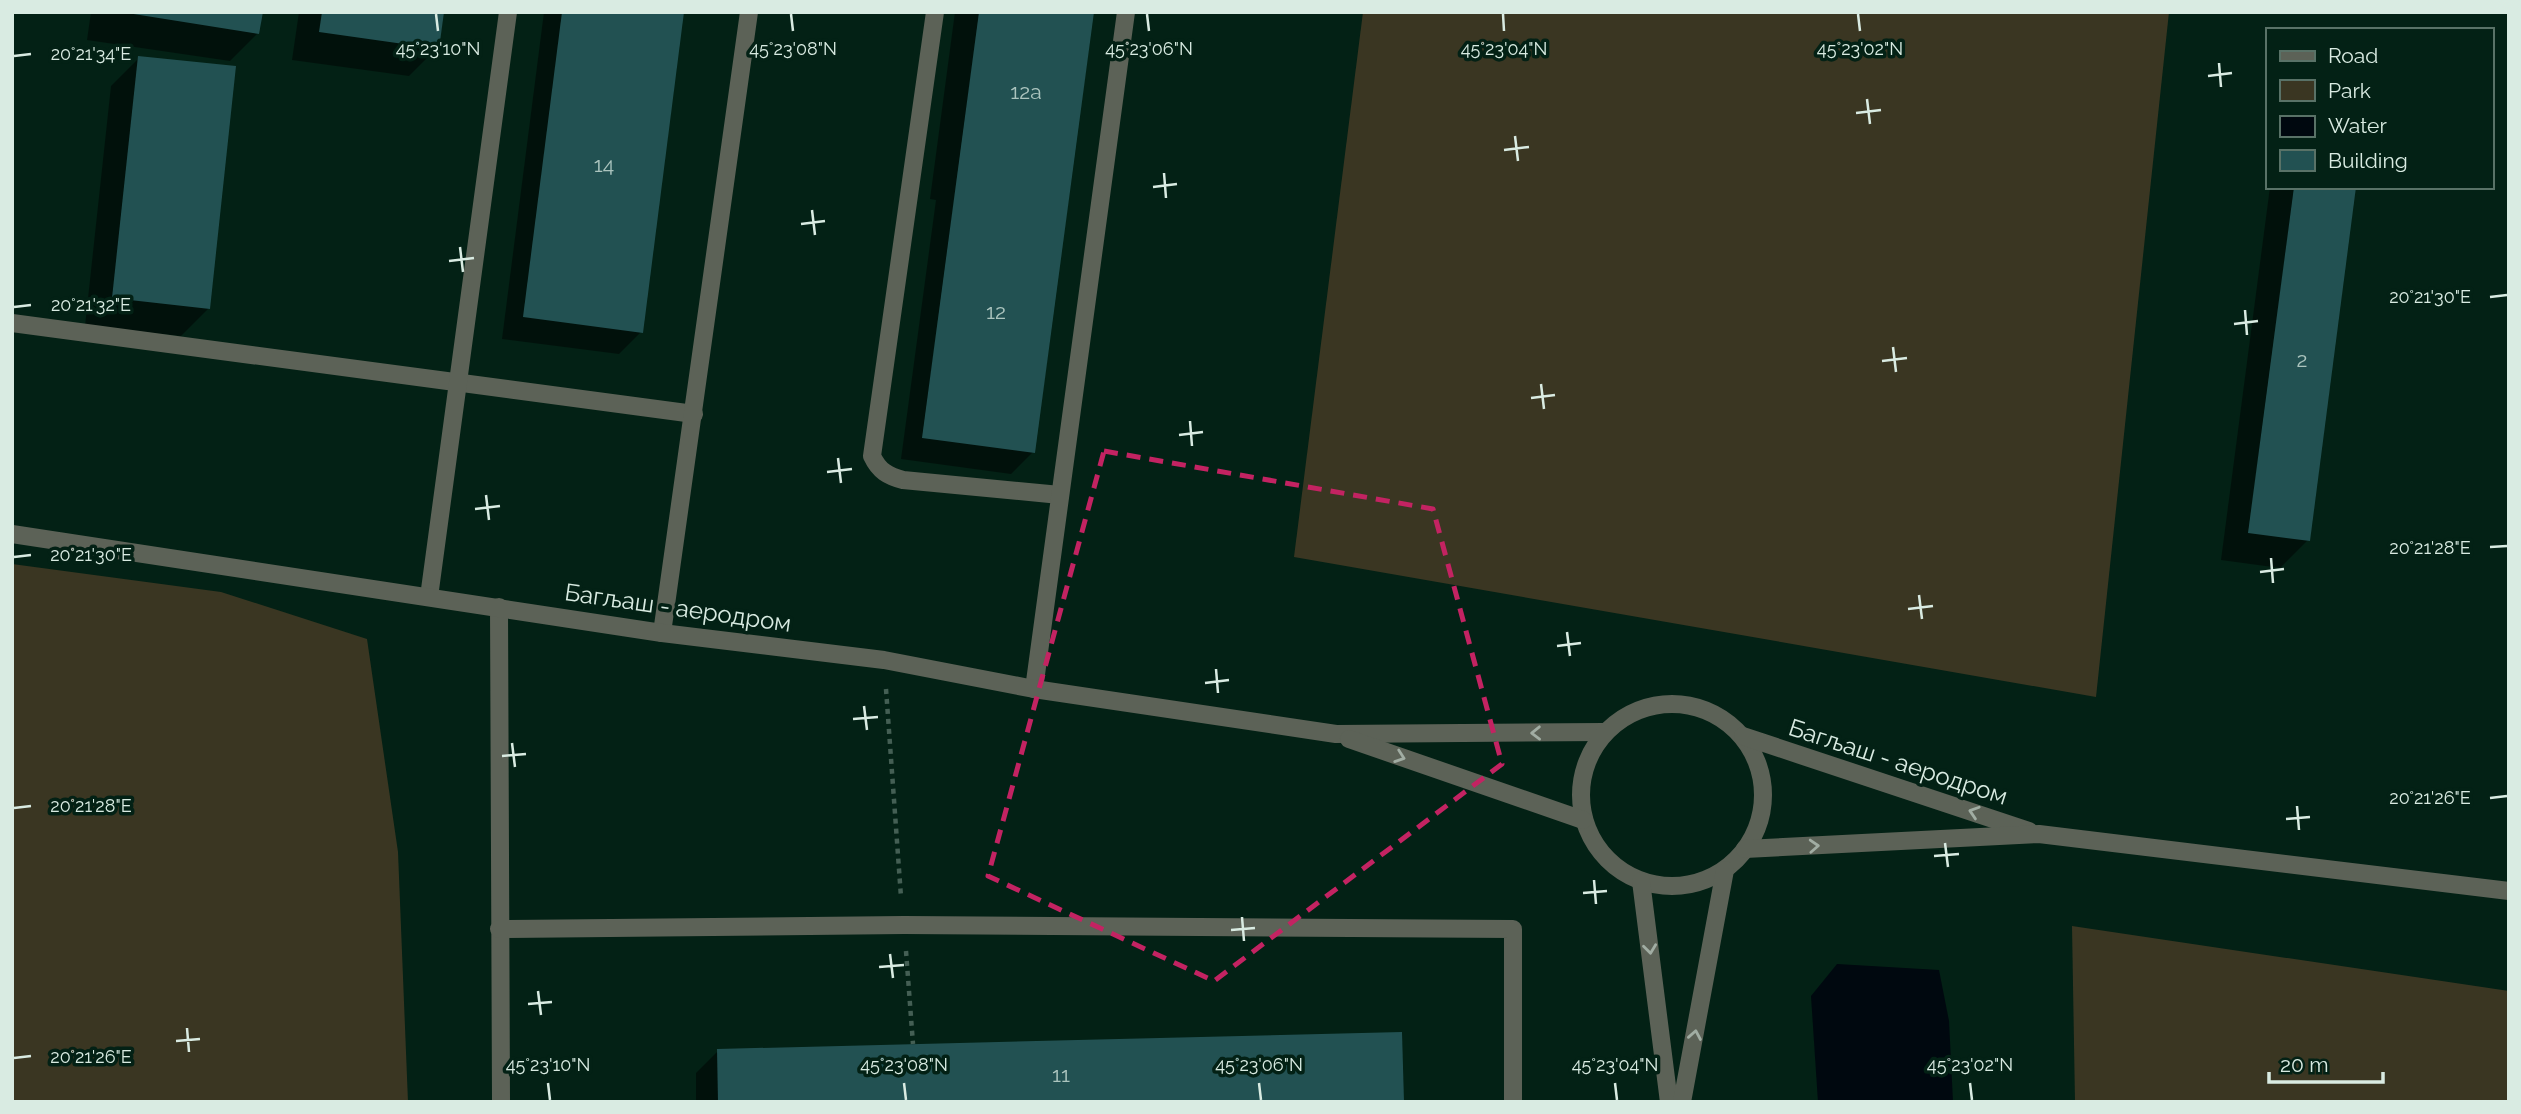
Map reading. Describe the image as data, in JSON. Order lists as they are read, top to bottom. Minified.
{"streets":{"street":["Багљаш - аеродром"]},"house_numbers":["12a","14","12","2","11"],"legend":["Road","Park","Water","Building"],"scale_bar":"20 m","coordinates":["45°23'10\"N","45°23'08\"N","45°23'06\"N","45°23'04\"N","45°23'02\"N","20°21'34\"E","20°21'30\"E","20°21'32\"E","20°21'28\"E","20°21'26\"E"]}
